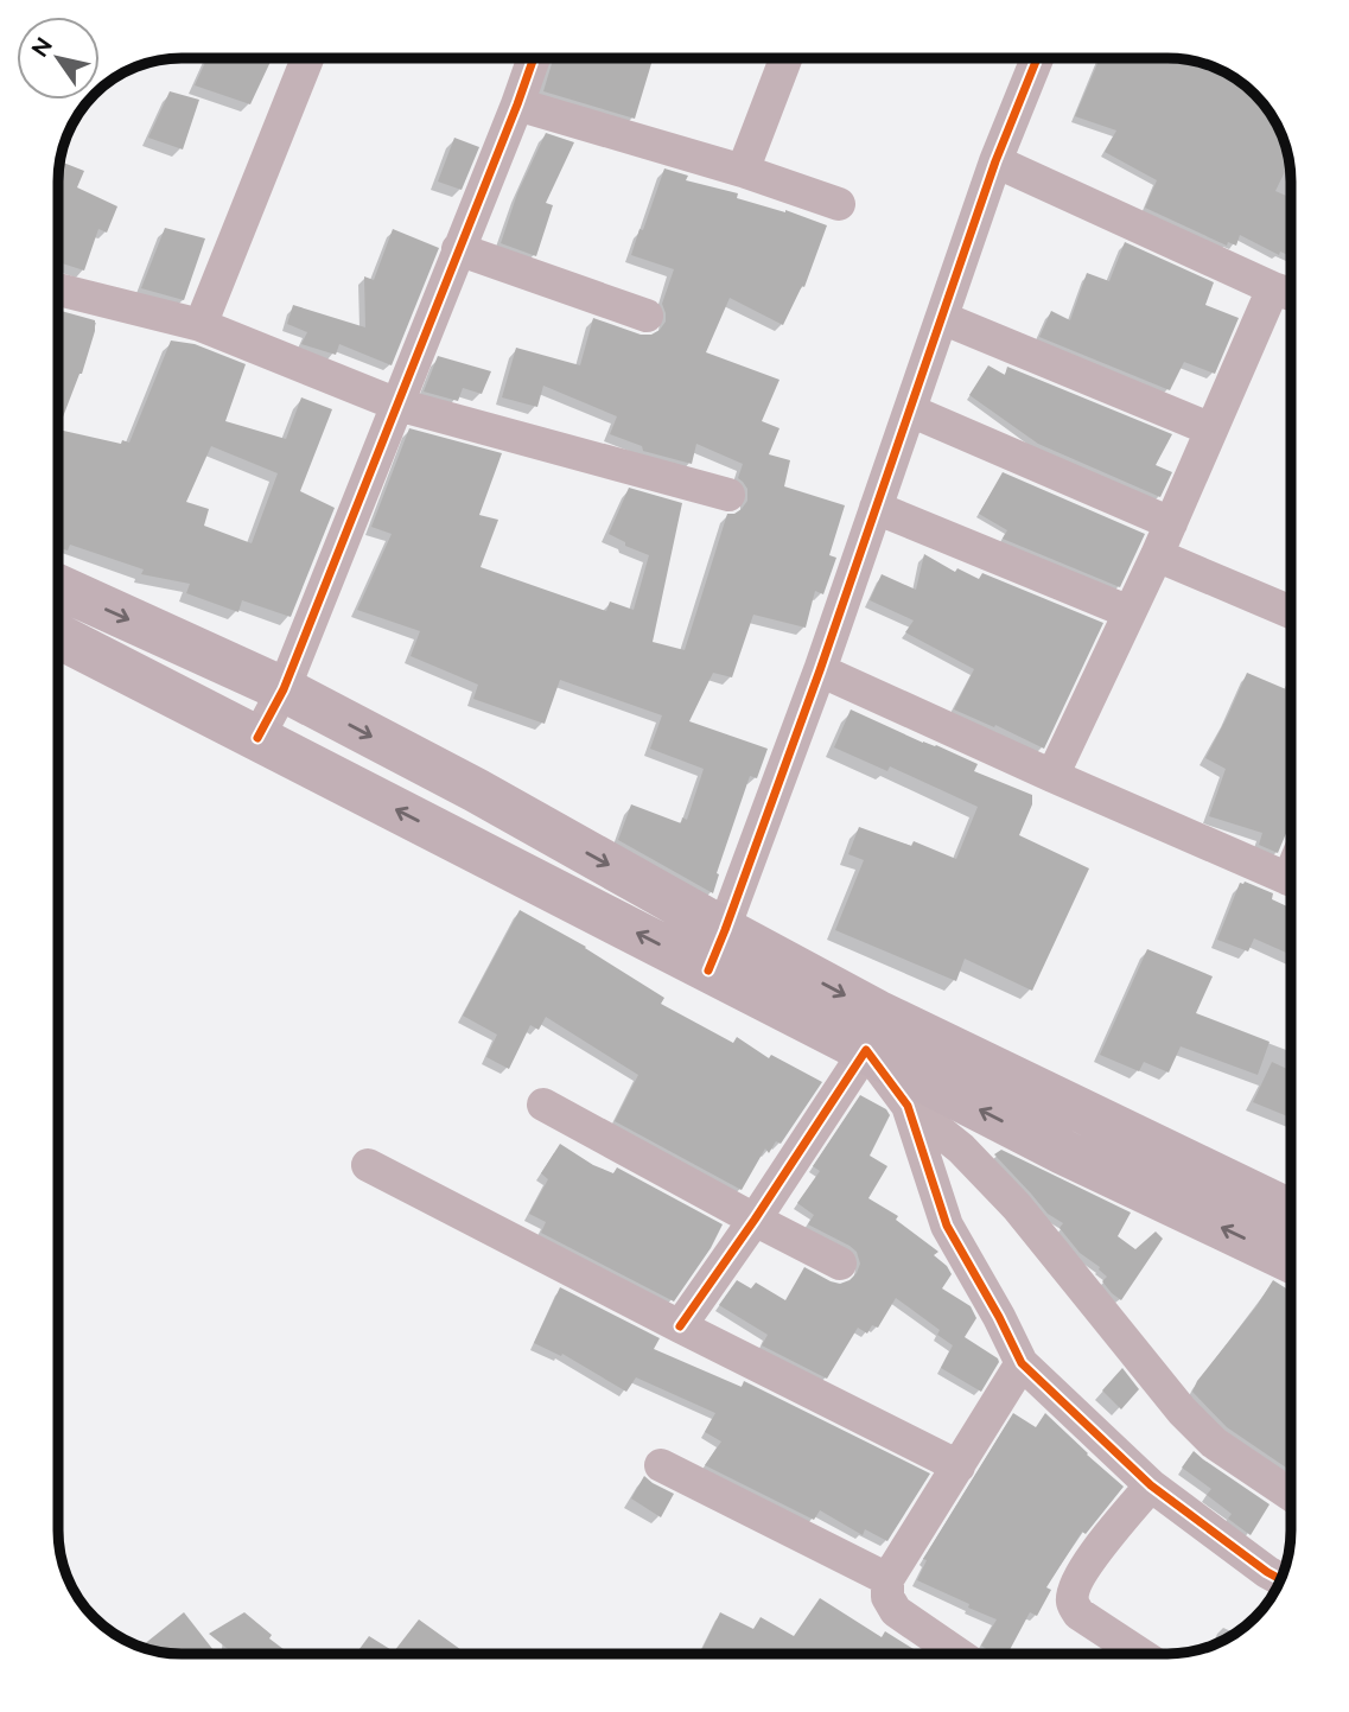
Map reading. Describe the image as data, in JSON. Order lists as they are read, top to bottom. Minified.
{"north":"top left"}
